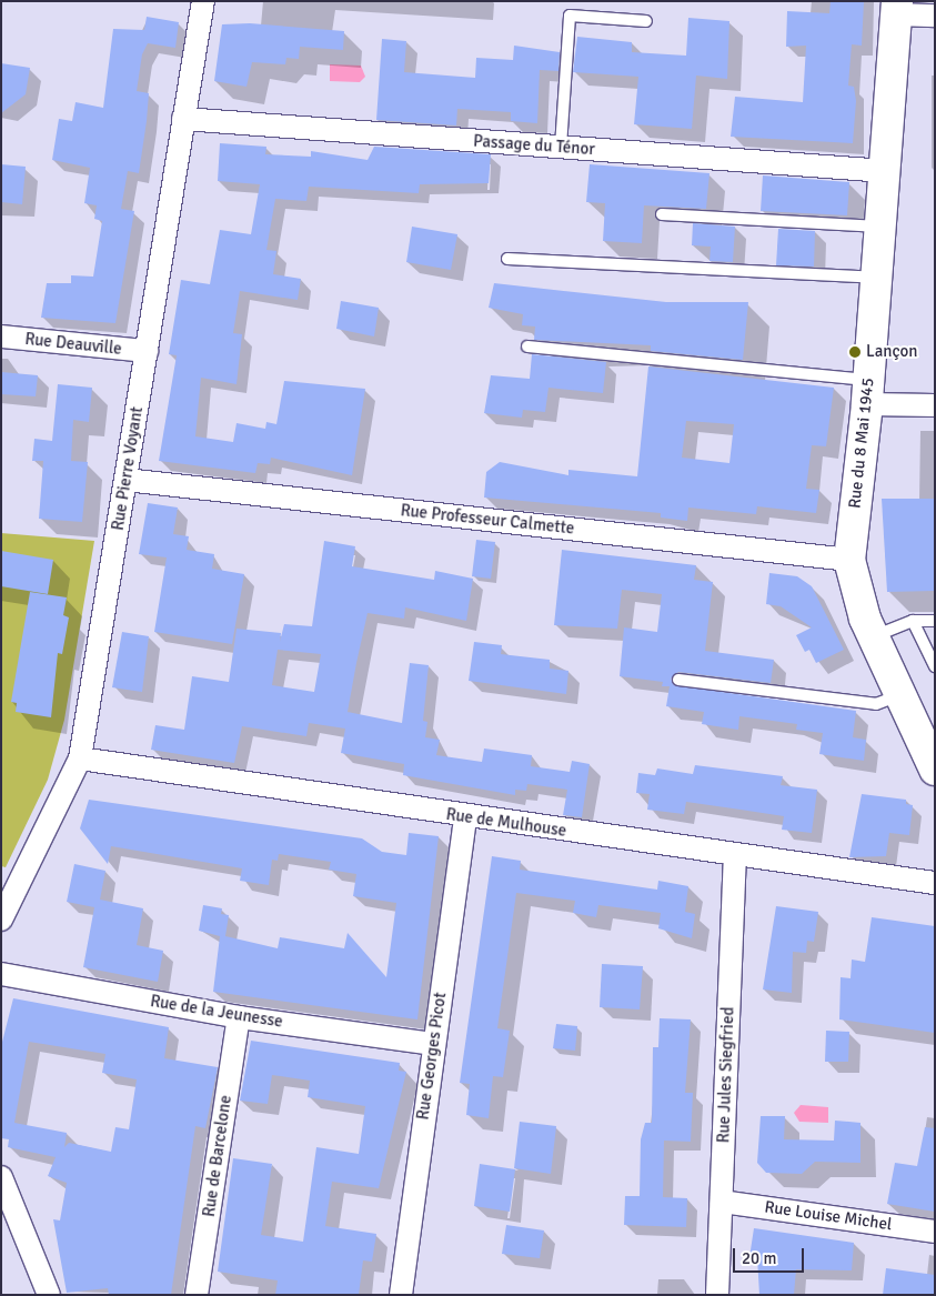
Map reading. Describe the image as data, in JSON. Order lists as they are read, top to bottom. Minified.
{"streets":{"street":["Passage du Ténor","Rue Deauville","Rue du 8 Mai 1945","Rue Pierre Voyant","Rue Professeur Calmette","Rue de Mulhouse","Rue de la Jeunesse","Rue Georges Picot","Rue Jules Siegfried","Rue de Barcelone","Rue Louise Michel"]},"crossings":[["Passage du Ténor","Rue du 8 Mai 1945"],["Passage du Ténor","Rue Pierre Voyant"],["Rue Deauville","Rue Pierre Voyant"],["Rue du 8 Mai 1945","Rue Professeur Calmette"],["Rue Pierre Voyant","Rue Professeur Calmette"],["Rue Pierre Voyant","Rue de Mulhouse"],["Rue de Mulhouse","Rue Georges Picot"],["Rue de Mulhouse","Rue Jules Siegfried"],["Rue de la Jeunesse","Rue Georges Picot"],["Rue de la Jeunesse","Rue de Barcelone"],["Rue Jules Siegfried","Rue Louise Michel"]],"places":["Lançon"],"scale_bar":"20 m"}
